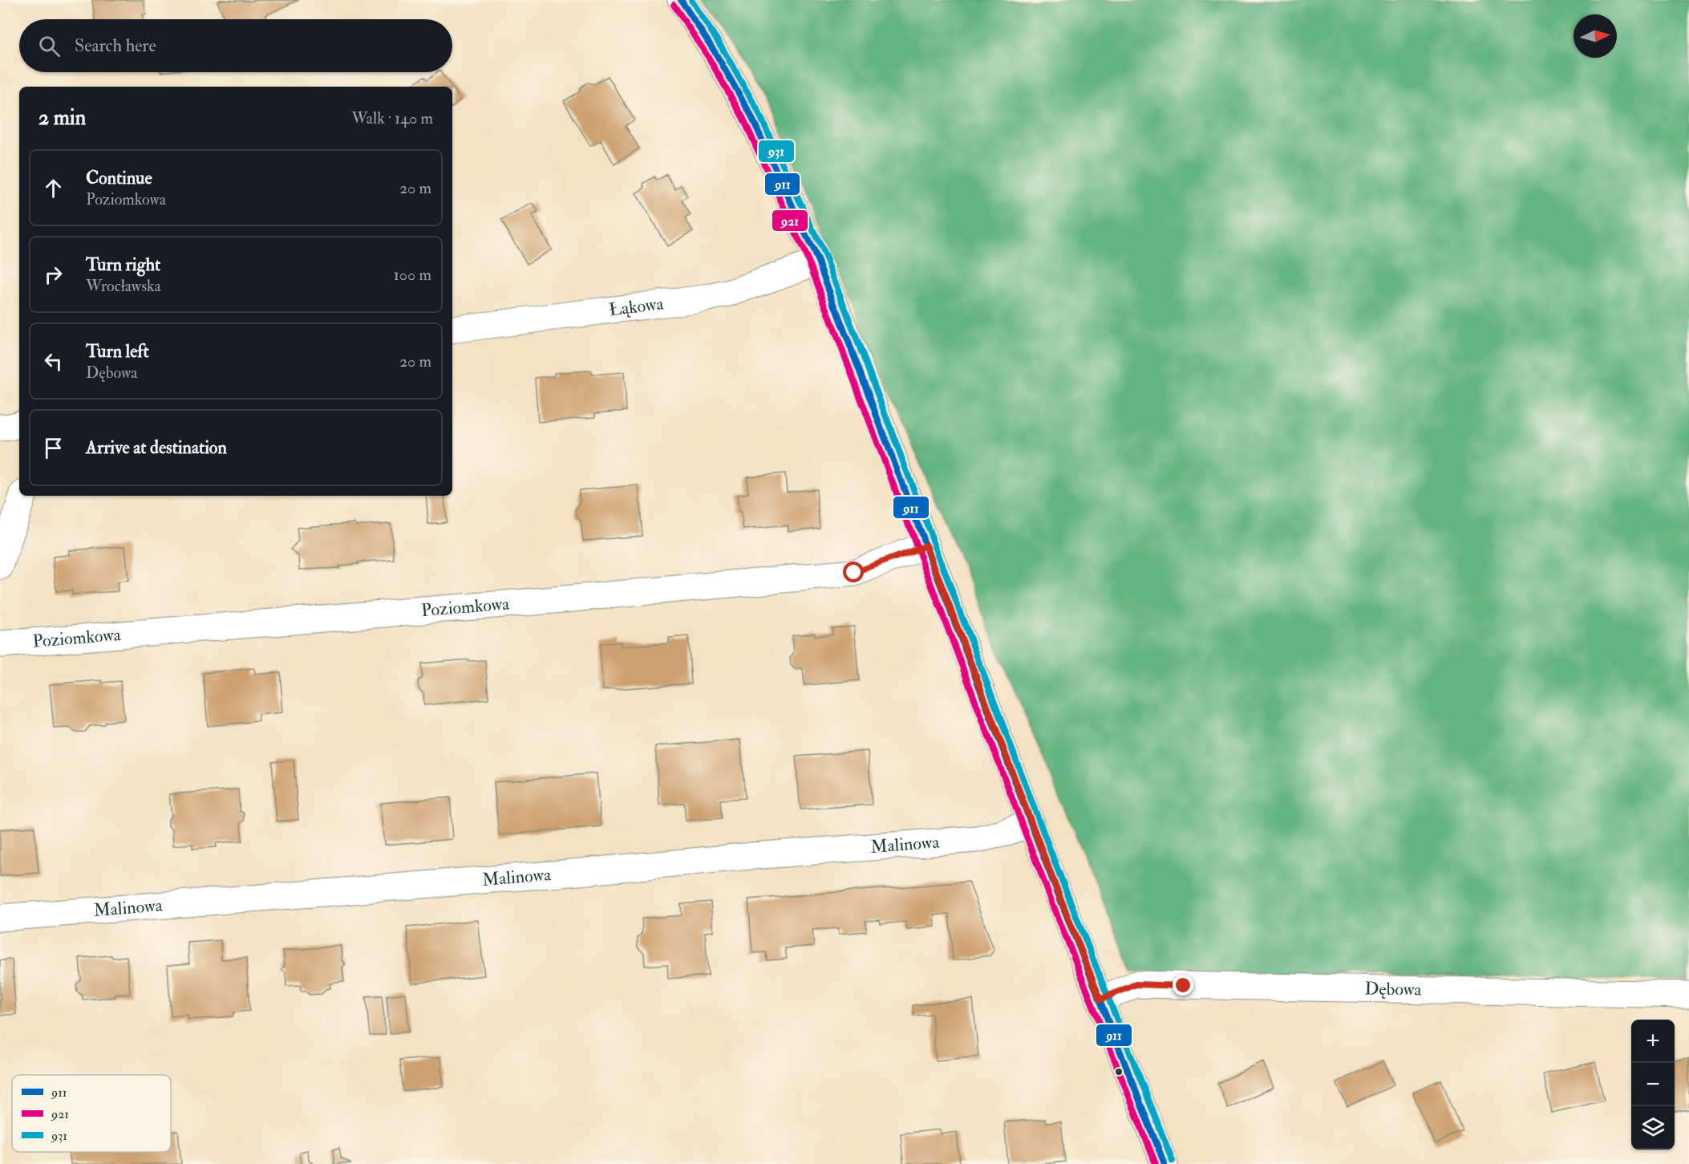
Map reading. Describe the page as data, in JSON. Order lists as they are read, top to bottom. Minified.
{"streets":{"street":["Łąkowa","Poziomkowa","Malinowa","Dębowa"]},"lines":["transit line 911","transit line 931","transit line 921"],"legend":["911","921","931"],"north":"right","page":{"search":"Search here","heading":["2 min","Walk · 140 m"],"list":[["Continue","Poziomkowa","20 m"],["Turn right","Wrocławska","100 m"],["Turn left","Dębowa","20 m"],"Arrive at destination"],"map_buttons":["+","−"]}}
